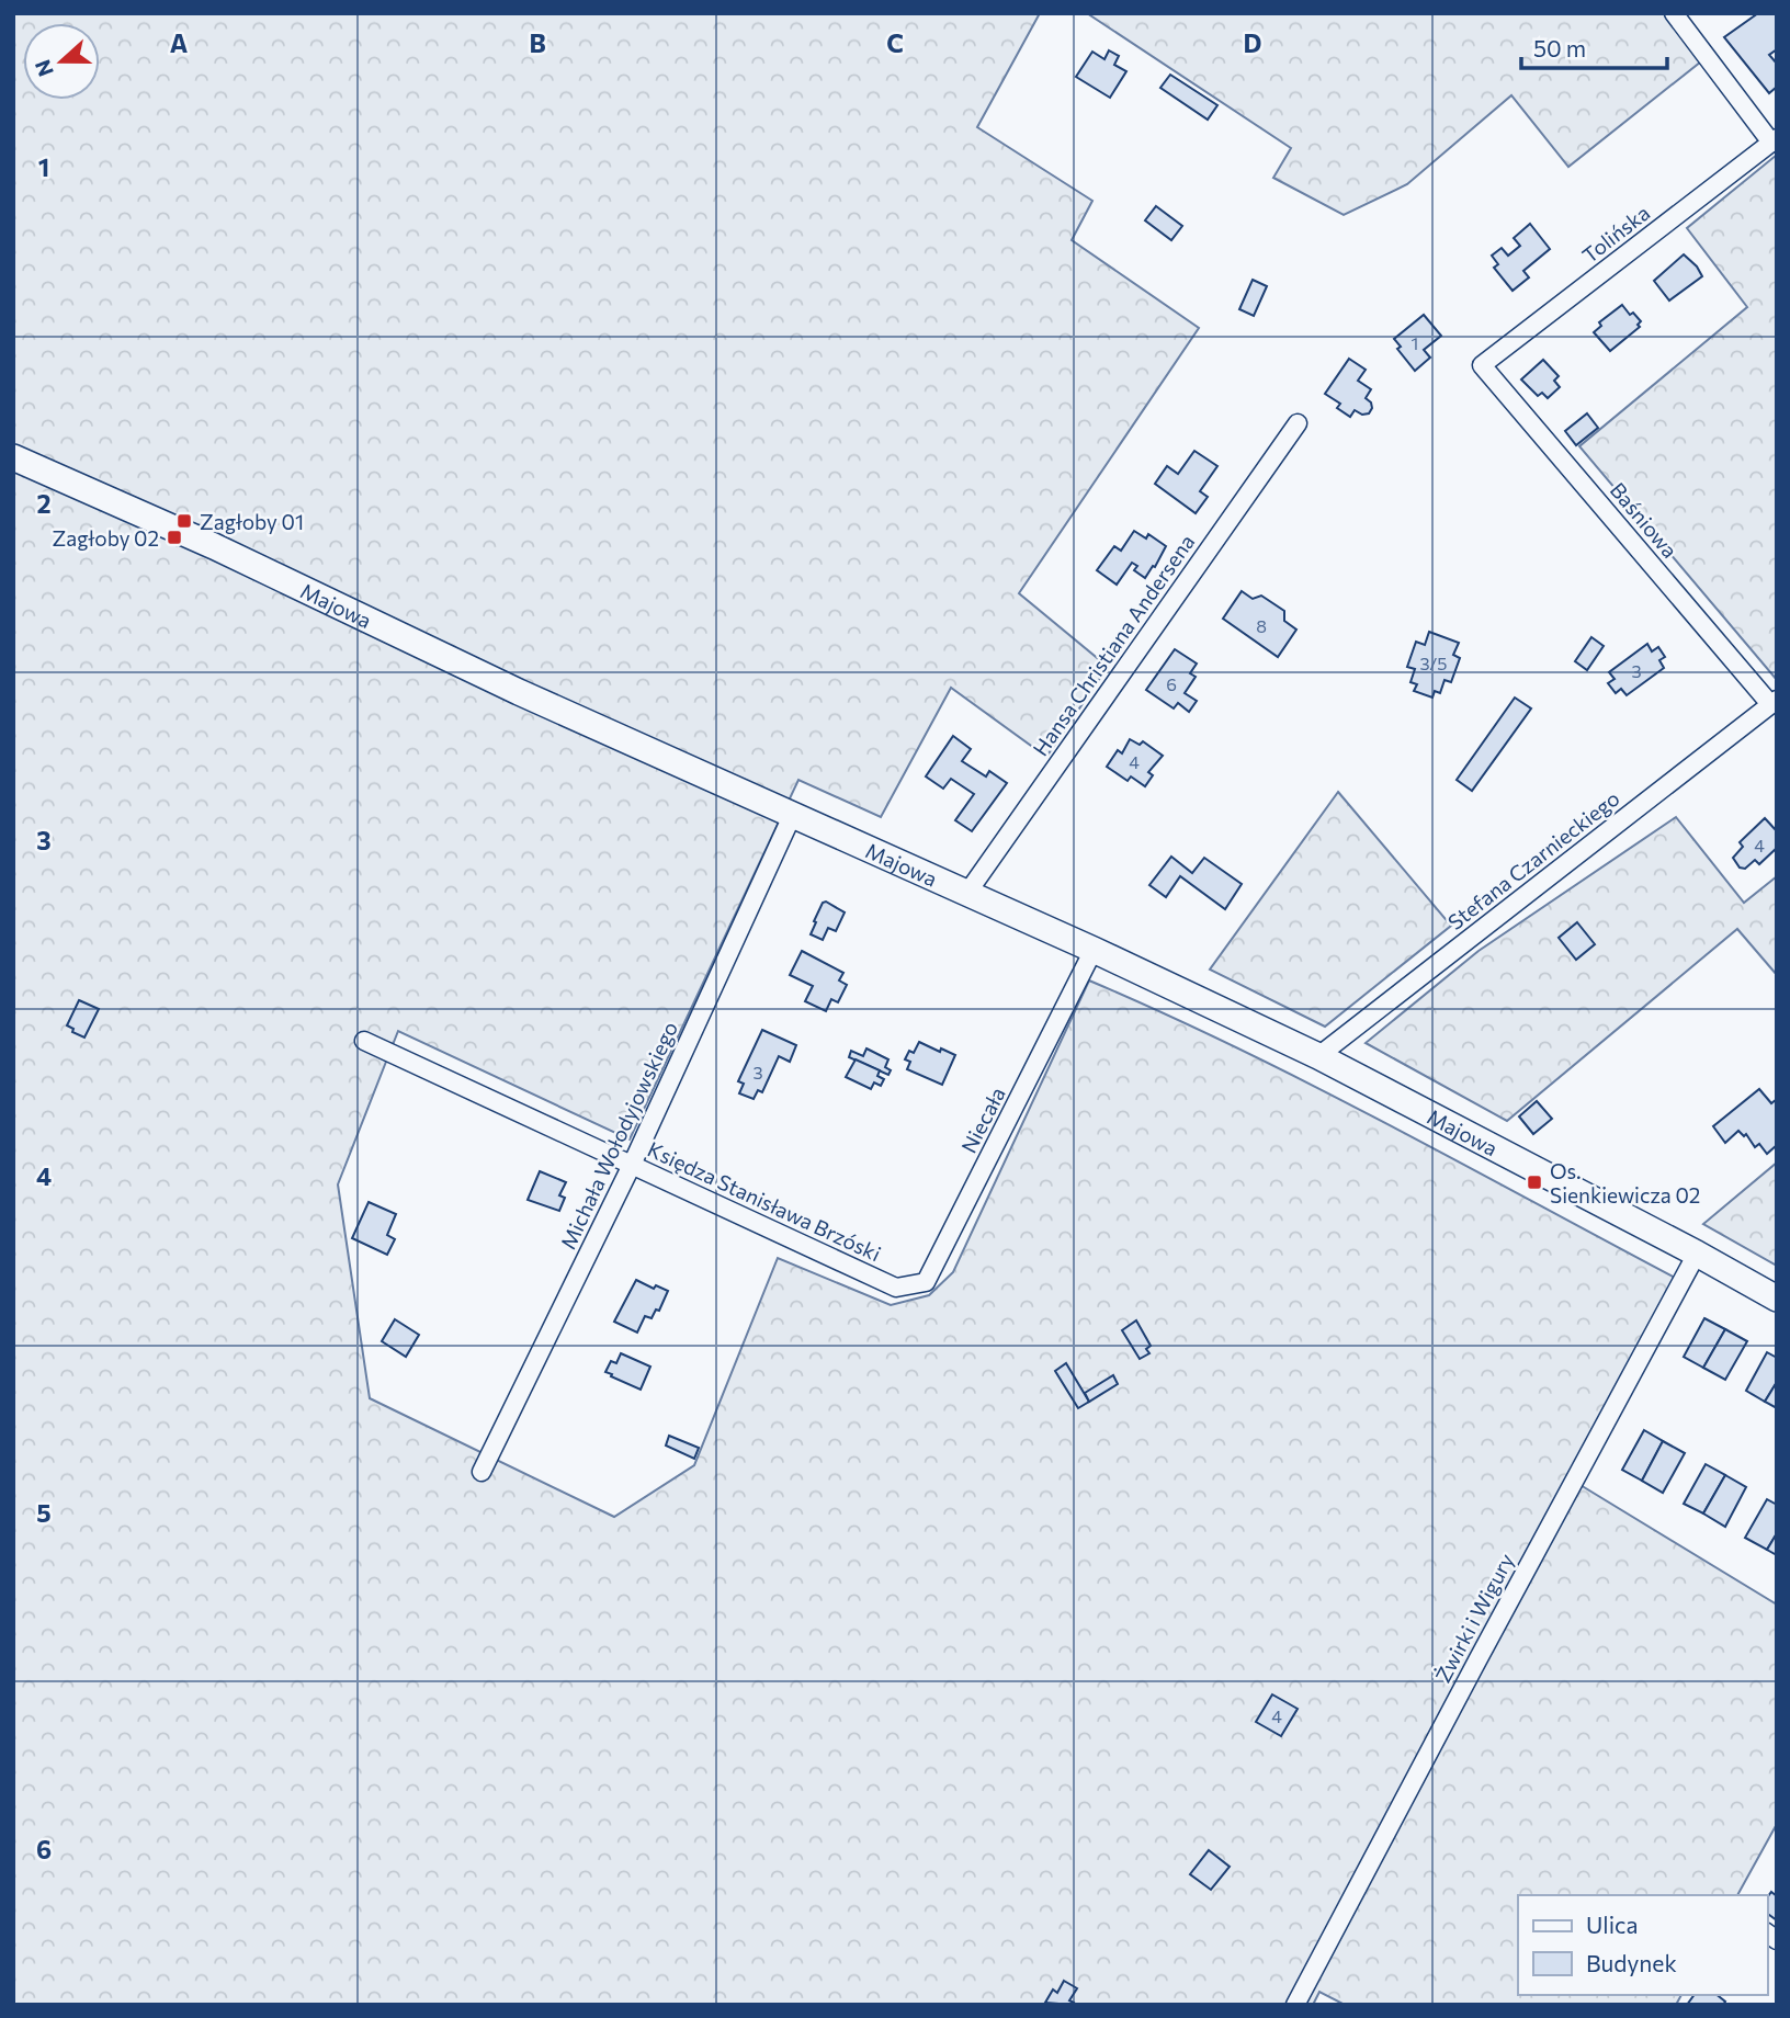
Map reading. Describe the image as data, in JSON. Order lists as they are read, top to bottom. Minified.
{"streets":{"street":["Tolińska","Baśniowa","Majowa","Hansa Christiana Andersena","Stefana Czarnieckiego","Niecała","Michała Wołodyjowskiego","Księdza Stanisława Brzóski","Żwirki i Wigury"]},"crossings":[["Tolińska","Baśniowa"],["Baśniowa","Stefana Czarnieckiego"],["Majowa","Hansa Christiana Andersena"],["Majowa","Stefana Czarnieckiego"],["Majowa","Niecała"],["Majowa","Michała Wołodyjowskiego"],["Majowa","Żwirki i Wigury"],["Niecała","Księdza Stanisława Brzóski"],["Michała Wołodyjowskiego","Księdza Stanisława Brzóski"]],"places":{"transit":["Zagłoby 01","Zagłoby 02","Os. Sienkiewicza 02"]},"house_numbers":["1","8","3/5","3","6","4","4","3","4"],"legend":["Ulica","Budynek"],"scale_bar":"50 m","north":"left","grid":{"columns":["A","B","C","D"],"rows":["1","2","3","4","5","6"]}}
